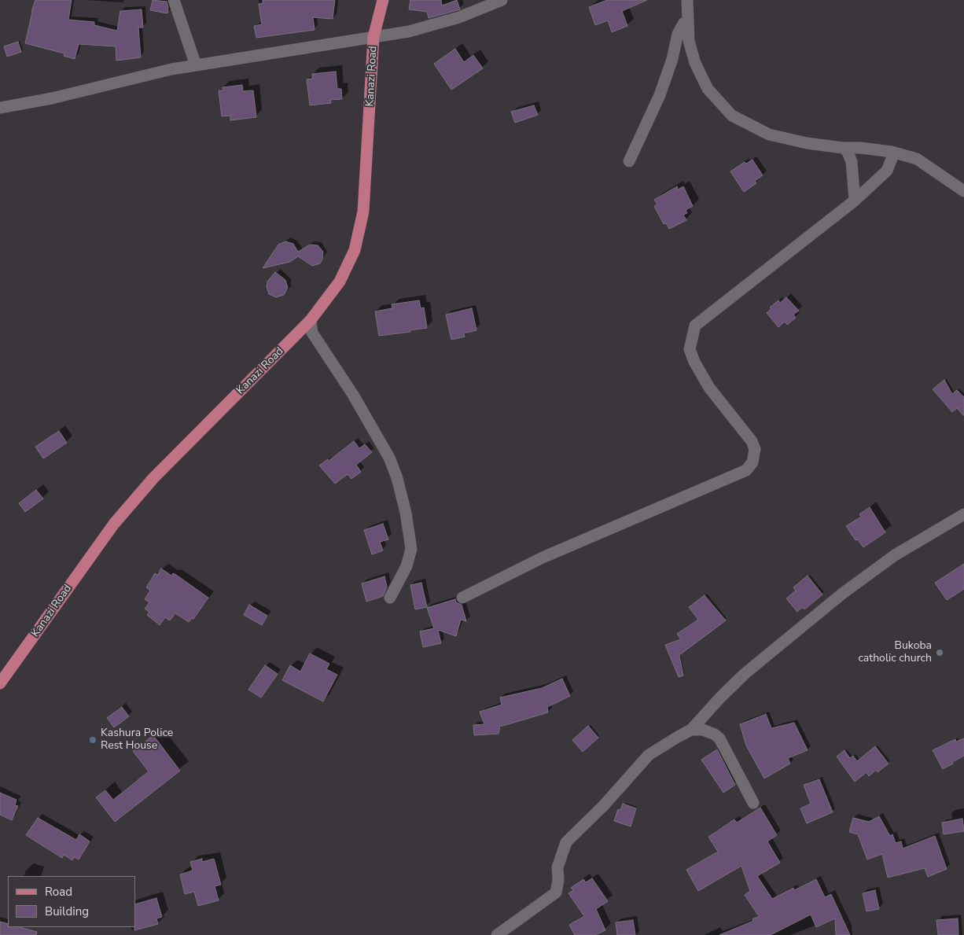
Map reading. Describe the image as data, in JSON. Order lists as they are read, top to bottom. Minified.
{"streets":{"main road":["Kanazi Road"]},"places":["Bukoba catholic church","Kashura Police Rest House"],"legend":["Road","Building"]}
